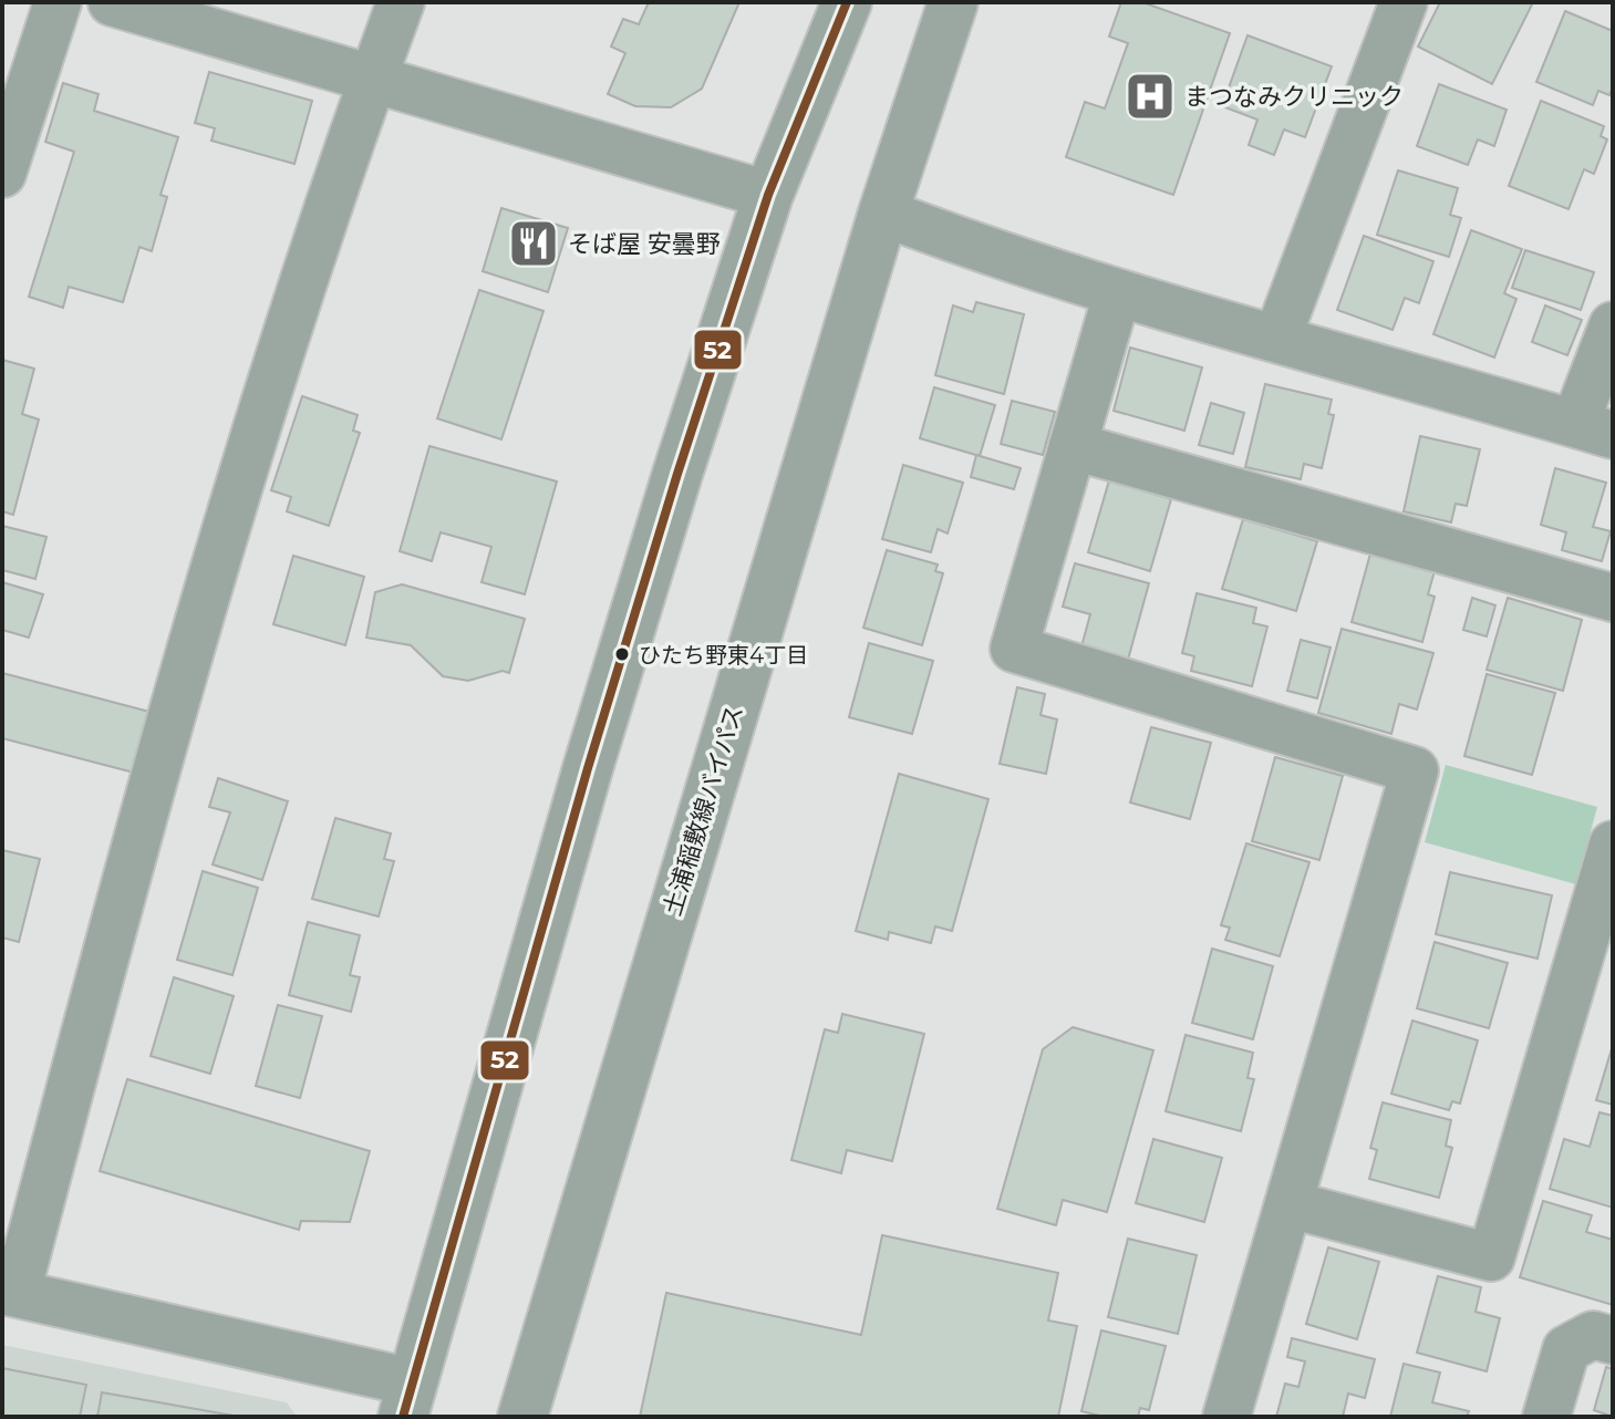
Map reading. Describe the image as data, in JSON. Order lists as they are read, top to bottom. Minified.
{"streets":{"main road":["土浦稲敷線バイパス"]},"places":{"hospital":["まつなみクリニック"],"restaurant":["そば屋 安曇野"],"other":["ひたち野東4丁目"]},"lines":["transit line 52"]}
